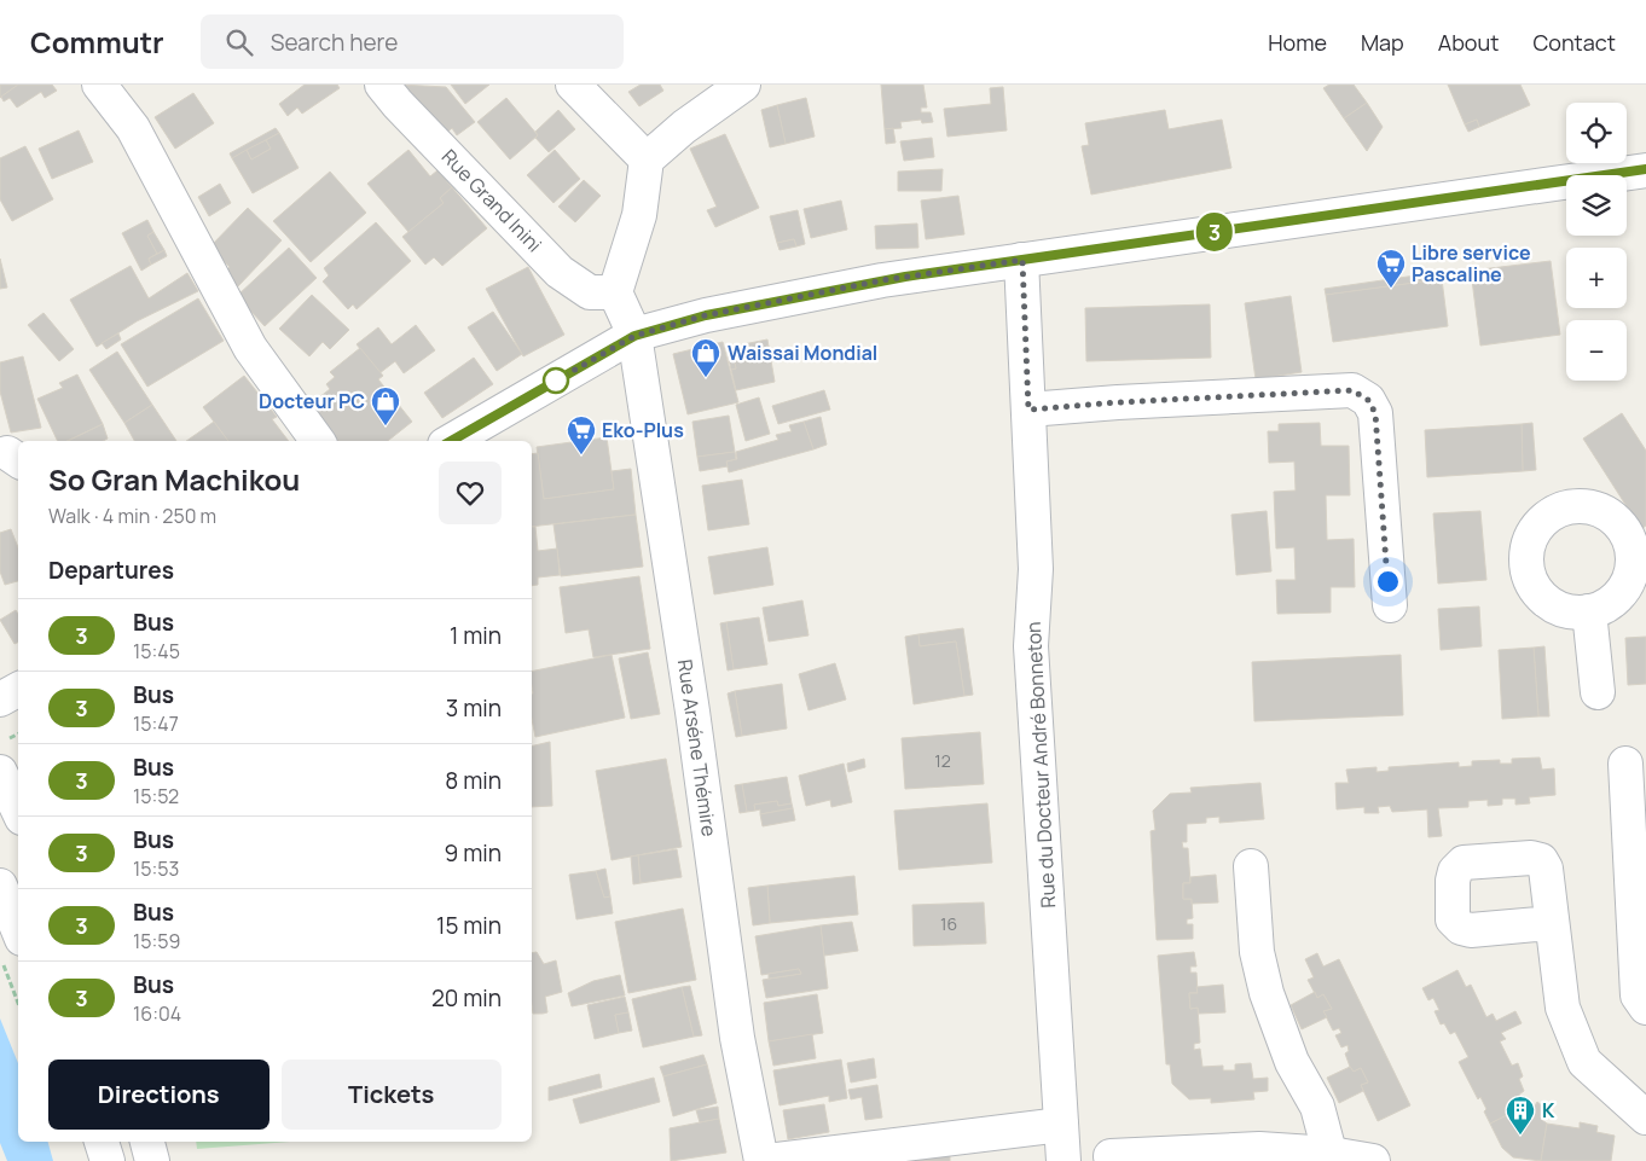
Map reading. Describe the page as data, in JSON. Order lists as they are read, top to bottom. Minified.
{"streets":{"street":["Rue Grand Inini","Rue Arséne Thémire","Rue du Docteur André Bonneton"]},"crossings":[["Rue Grand Inini","Rue Arséne Thémire"]],"places":{"supermarket":["Libre service Pascaline","Eko-Plus"],"shop":["Waissai Mondial","Docteur PC"],"building":["K"]},"lines":["bus line 3"],"house_numbers":["12","16"],"page":{"header":"Commutr","search":"Search here","nav":["Home","Map","About","Contact"],"on_map":"3","map_buttons":["+","−"],"heading":[["So Gran Machikou","Walk · 4 min · 250 m"],"Departures"],"list":[{"mark":"3","name":"Bus","note":"15:45","value":"1 min"},{"mark":"3","name":"Bus","note":"15:47","value":"3 min"},{"mark":"3","name":"Bus","note":"15:52","value":"8 min"},{"mark":"3","name":"Bus","note":"15:53","value":"9 min"},{"mark":"3","name":"Bus","note":"15:59","value":"15 min"},{"mark":"3","name":"Bus","note":"16:04","value":"20 min"}],"buttons":["Directions","Tickets"]}}
